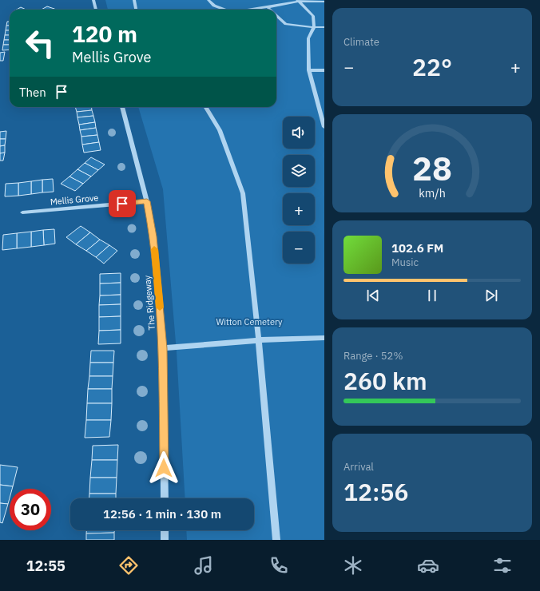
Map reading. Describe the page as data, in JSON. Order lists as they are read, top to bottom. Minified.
{"streets":{"street":["Mellis Grove","The Ridgeway"]},"crossings":[["Mellis Grove","The Ridgeway"]],"parks":["Witton Cemetery"],"page":{"tile":["Climate",["Range · 52%","260 km"],["Arrival","12:56"]],"turn":["120 m","Mellis Grove"],"heat":["−","22°","+"],"then":"Then","map_buttons":["+","−"],"song":["102.6 FM","Music"],"limit":"30","trip":"12:56 · 1 min · 130 m","tabs":"12:55","gauge":["28","km/h"]}}
